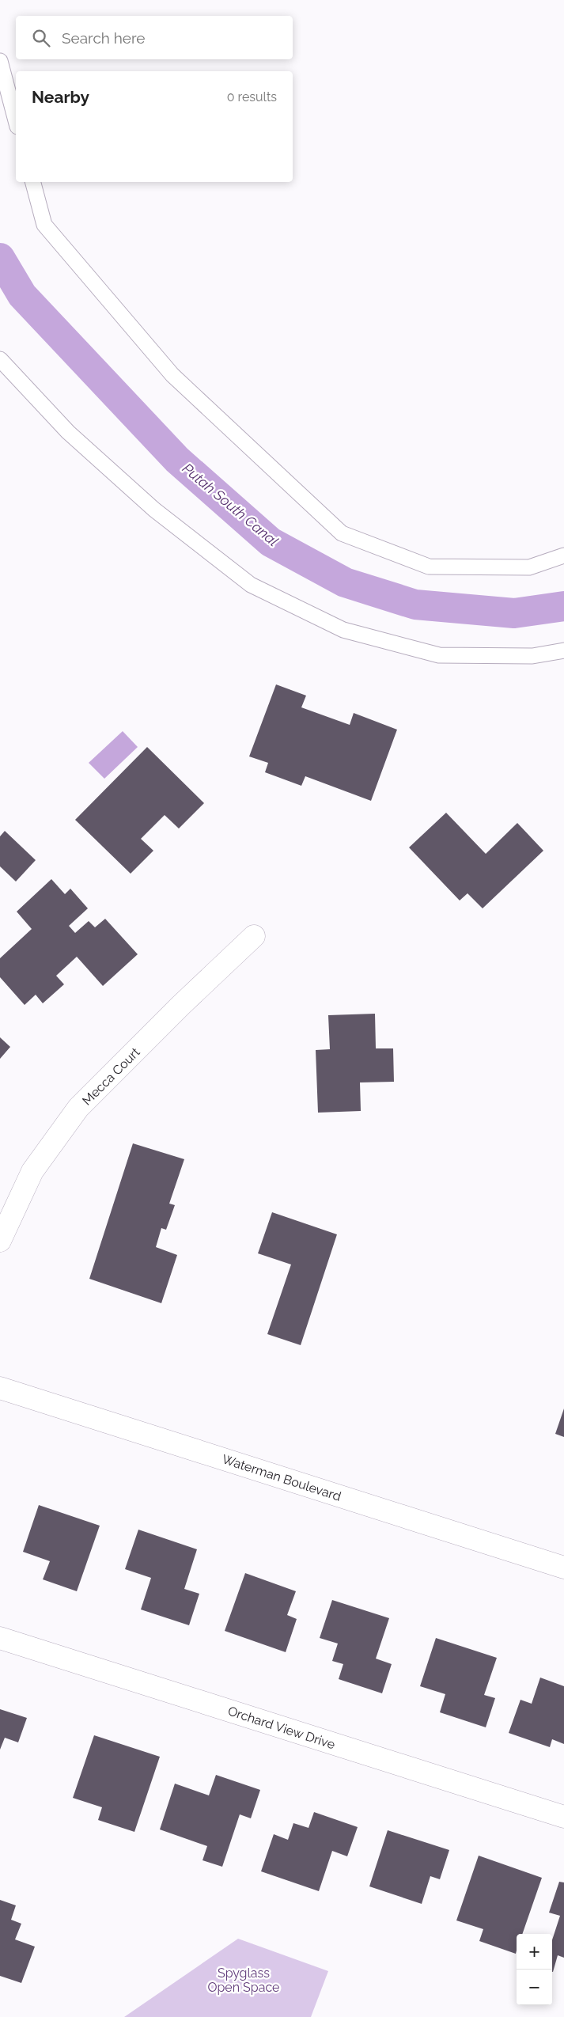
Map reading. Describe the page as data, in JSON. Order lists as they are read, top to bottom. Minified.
{"streets":{"street":["Mecca Court","Waterman Boulevard","Orchard View Drive"]},"water":["Putah South Canal"],"parks":["Spyglass Open Space"],"page":{"search":"Search here","heading":["Nearby","0 results"],"map_buttons":["+","−"]}}
